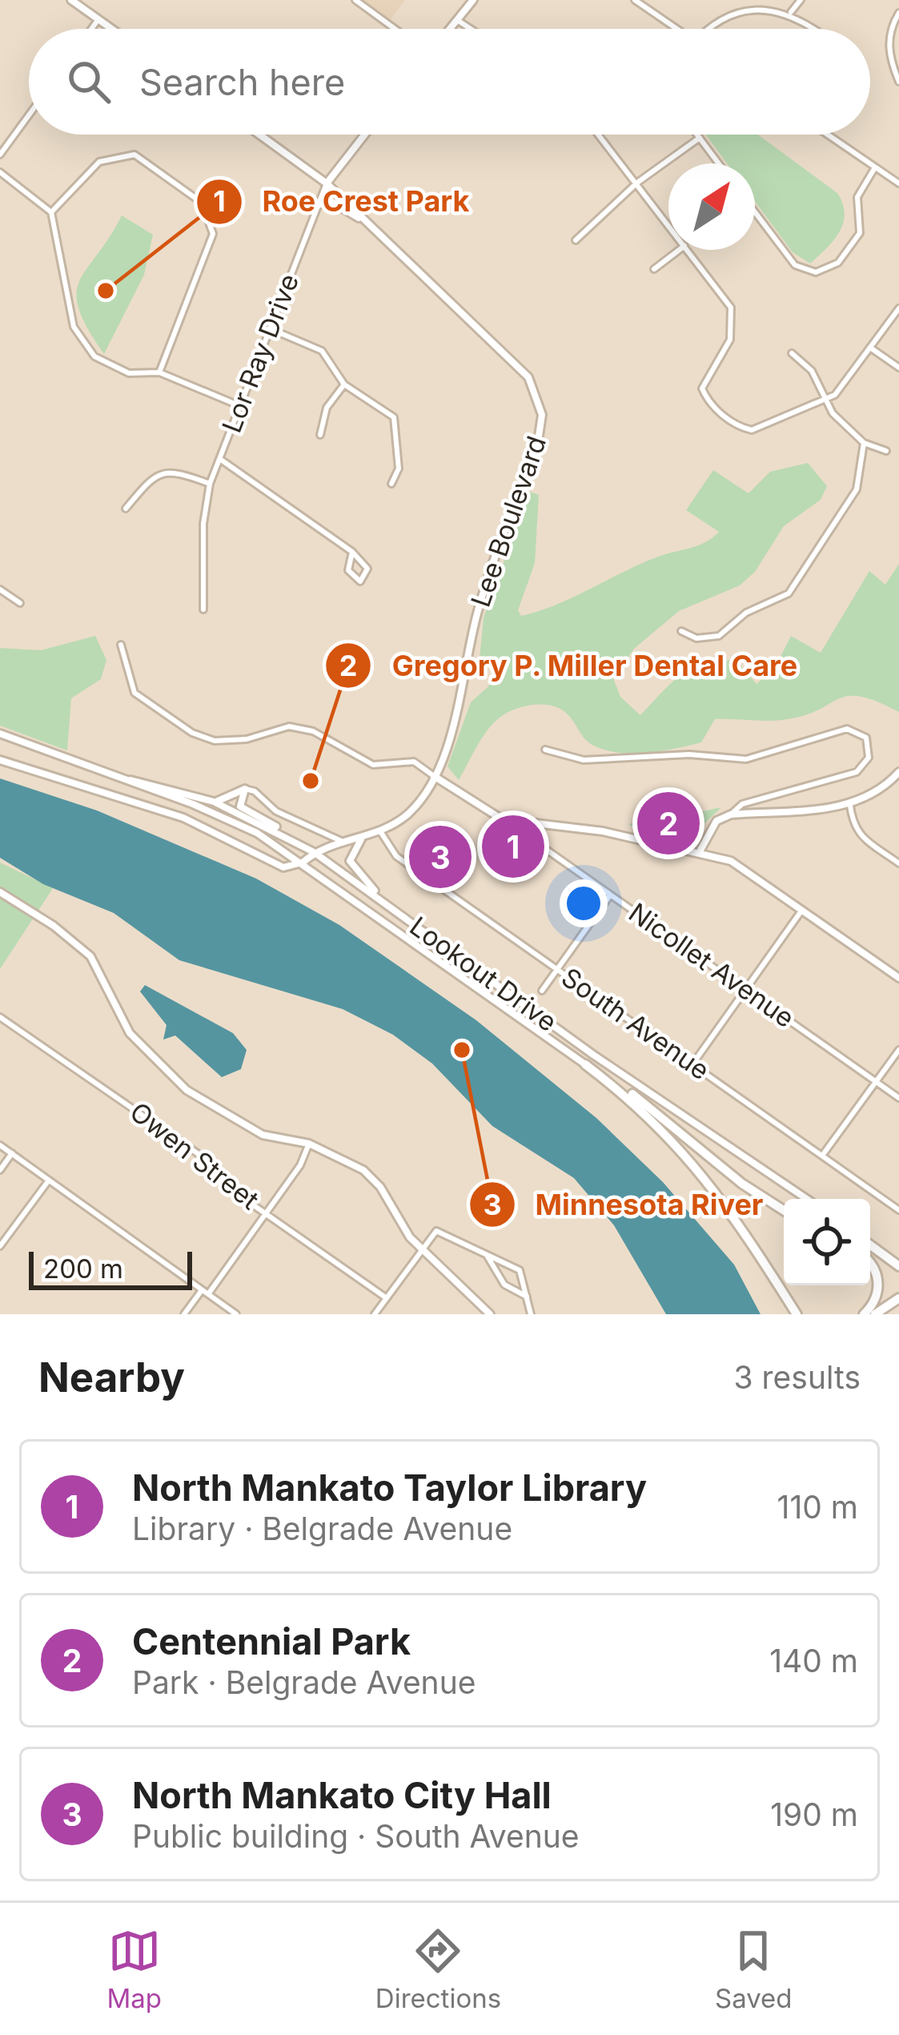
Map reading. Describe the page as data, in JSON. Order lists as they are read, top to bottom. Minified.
{"streets":{"main road":["Lor Ray Drive","Lee Boulevard","Lookout Drive"],"street":["Nicollet Avenue","South Avenue","Owen Street"]},"crossings":[["Lor Ray Drive","Lee Boulevard"],["Lee Boulevard","Lookout Drive"],["Lee Boulevard","South Avenue"]],"places":["Roe Crest Park","Gregory P. Miller Dental Care","Minnesota River"],"scale_bar":"200 m","north":"top right","page":{"search":"Search here","pins":["2","1","3"],"scale":"200 m","heading":["Nearby","3 results"],"list":[{"mark":"1","name":"North Mankato Taylor Library","note":"Library · Belgrade Avenue","value":"110 m"},{"mark":"2","name":"Centennial Park","note":"Park · Belgrade Avenue","value":"140 m"},{"mark":"3","name":"North Mankato City Hall","note":"Public building · South Avenue","value":"190 m"}],"nav":["Map","Directions","Saved"]}}
